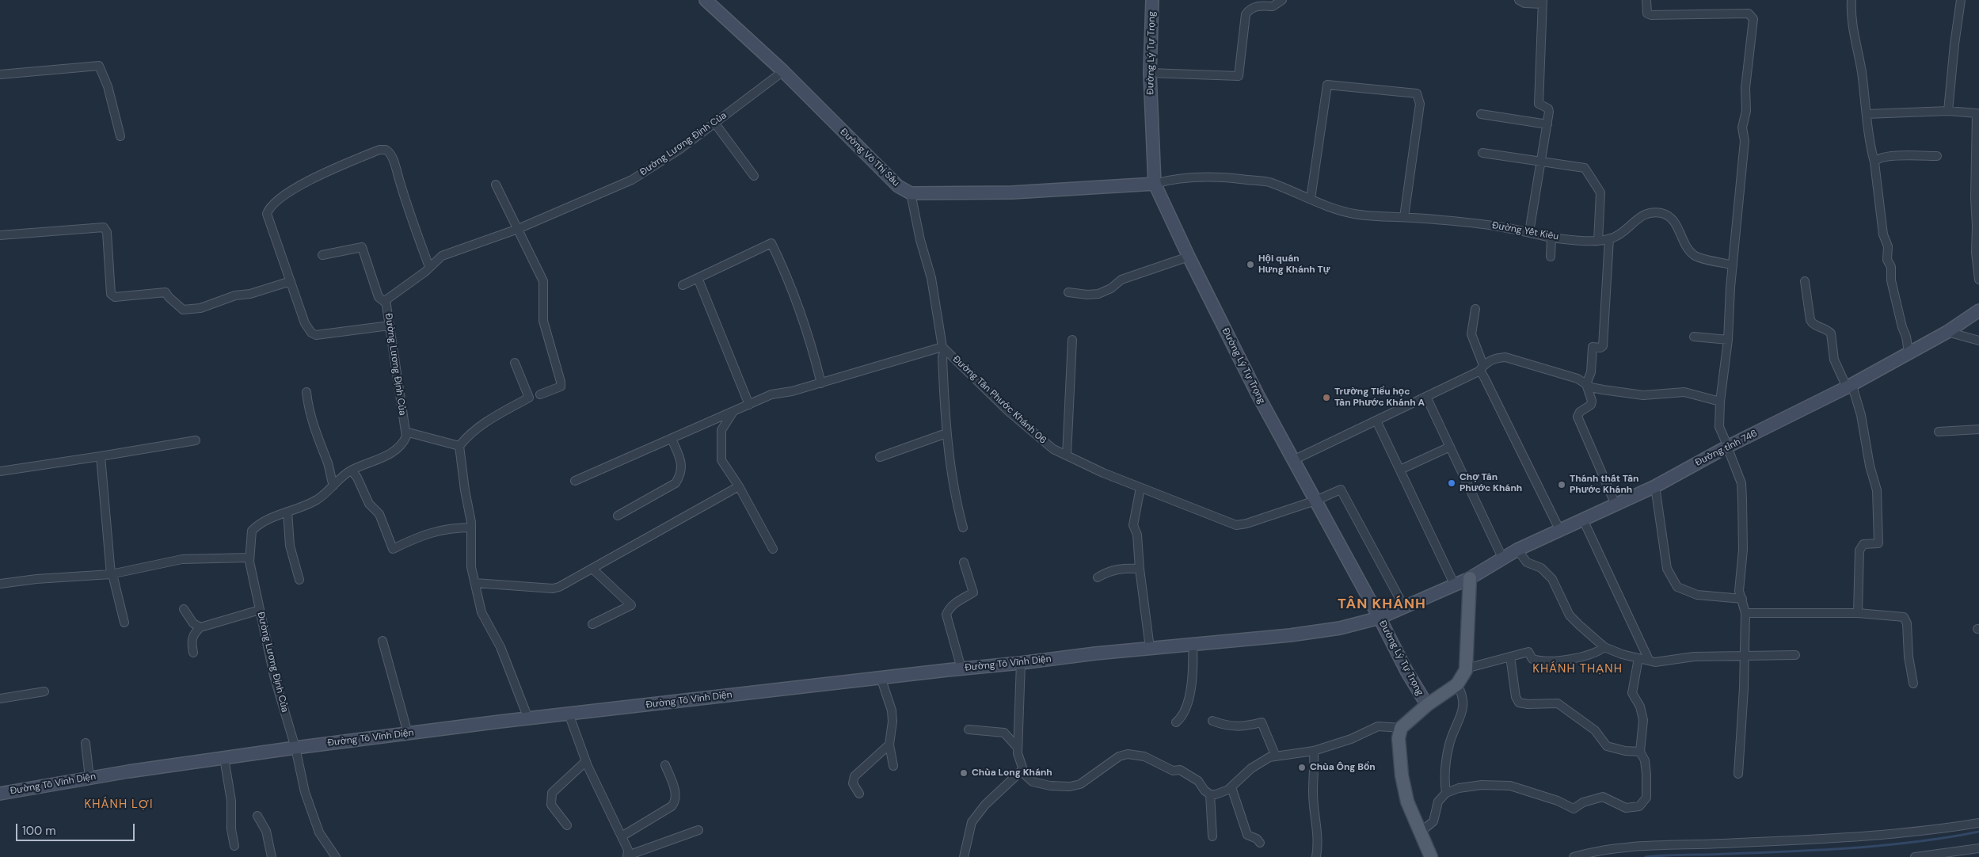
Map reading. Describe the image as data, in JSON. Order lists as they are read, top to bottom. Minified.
{"streets":{"main road":["Đường Lý Tự Trọng","Đường Võ Thị Sáu","Đường tỉnh 746","Đường Tô Vĩnh Diện"],"street":["Đường Lương Định Của","Đường Yết Kiêu","Đường Tân Phước Khánh 06"]},"crossings":[["Đường Lý Tự Trọng","Đường Yết Kiêu"],["Đường Lý Tự Trọng","Đường Tân Phước Khánh 06"],["Đường Lý Tự Trọng","Đường tỉnh 746"],["Đường Lý Tự Trọng","Đường Tô Vĩnh Diện"],["Đường Lương Định Của","Đường Võ Thị Sáu"],["Đường Lương Định Của","Đường Tô Vĩnh Diện"],["Đường Tân Phước Khánh 06","Đường tỉnh 746"],["Đường tỉnh 746","Đường Tô Vĩnh Diện"]],"districts":["TÂN KHÁNH","KHÁNH THẠNH","KHÁNH LỢI"],"places":["Hội quán Hưng Khánh Tự","Trường Tiểu học Tân Phước Khánh A","Chợ Tân Phước Khánh","Thánh thất Tân Phước Khánh","Chùa Ông Bổn","Chùa Long Khánh"],"scale_bar":"100 m"}
